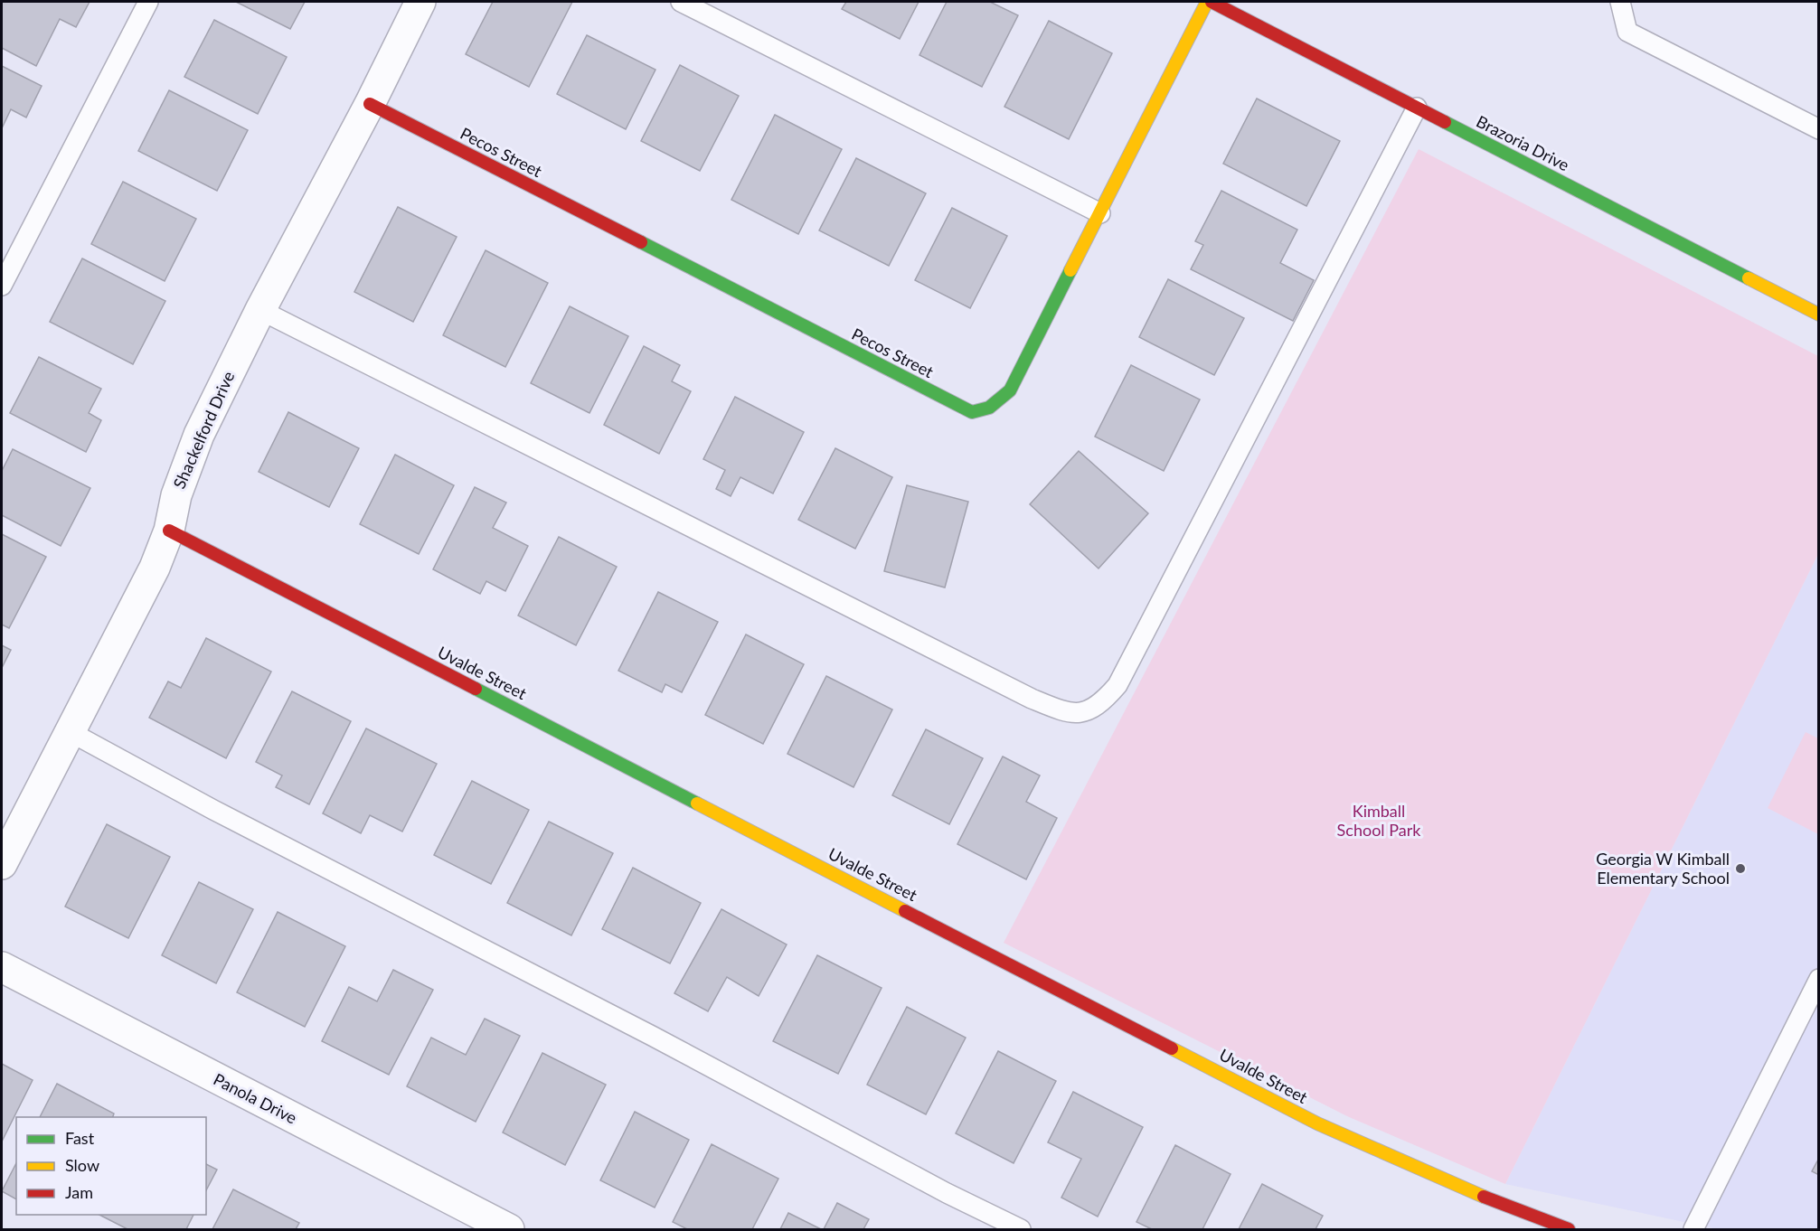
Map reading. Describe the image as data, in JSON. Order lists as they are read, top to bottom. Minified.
{"streets":{"street":["Brazoria Drive","Pecos Street","Shackelford Drive","Uvalde Street","Panola Drive"]},"crossings":[["Pecos Street","Shackelford Drive"],["Shackelford Drive","Uvalde Street"]],"parks":["Kimball School Park"],"places":["Georgia W Kimball Elementary School"],"legend":["Fast","Slow","Jam"]}
